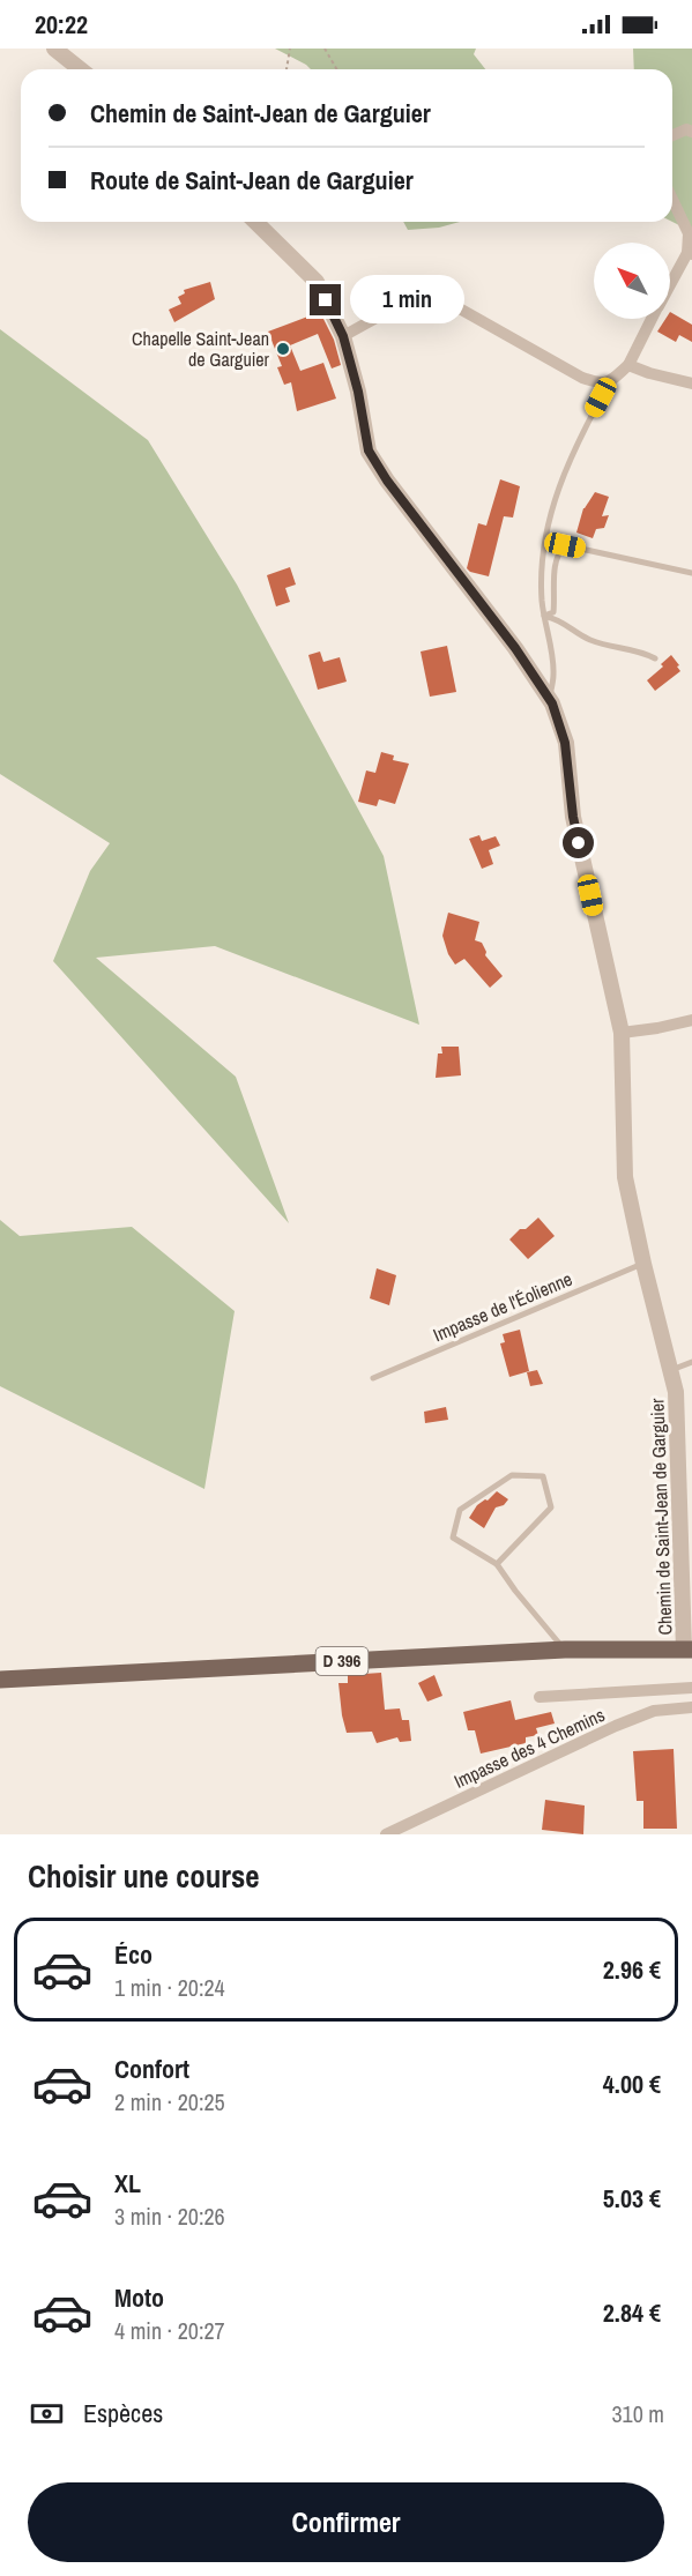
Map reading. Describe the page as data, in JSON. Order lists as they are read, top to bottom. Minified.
{"streets":{"main road":["D 396"],"street":["Chemin de Saint-Jean de Garguier","Impasse des 4 Chemins"],"lane":["Impasse de l'Éolienne"]},"crossings":[["Impasse de l'Éolienne","Chemin de Saint-Jean de Garguier"],["Chemin de Saint-Jean de Garguier","D 396"]],"places":["Chapelle Saint-Jean de Garguier"],"north":"top left","page":{"status":"20:22","banner":["Chemin de Saint-Jean de Garguier","Route de Saint-Jean de Garguier"],"bubble":"1 min","heading":"Choisir une course","list":[{"name":"Éco","note":"1 min · 20:24","value":"2.96 €"},{"name":"Confort","note":"2 min · 20:25","value":"4.00 €"},{"name":"XL","note":"3 min · 20:26","value":"5.03 €"},{"name":"Moto","note":"4 min · 20:27","value":"2.84 €"}],"pay":["Espèces","310 m"],"buttons":"Confirmer"}}
